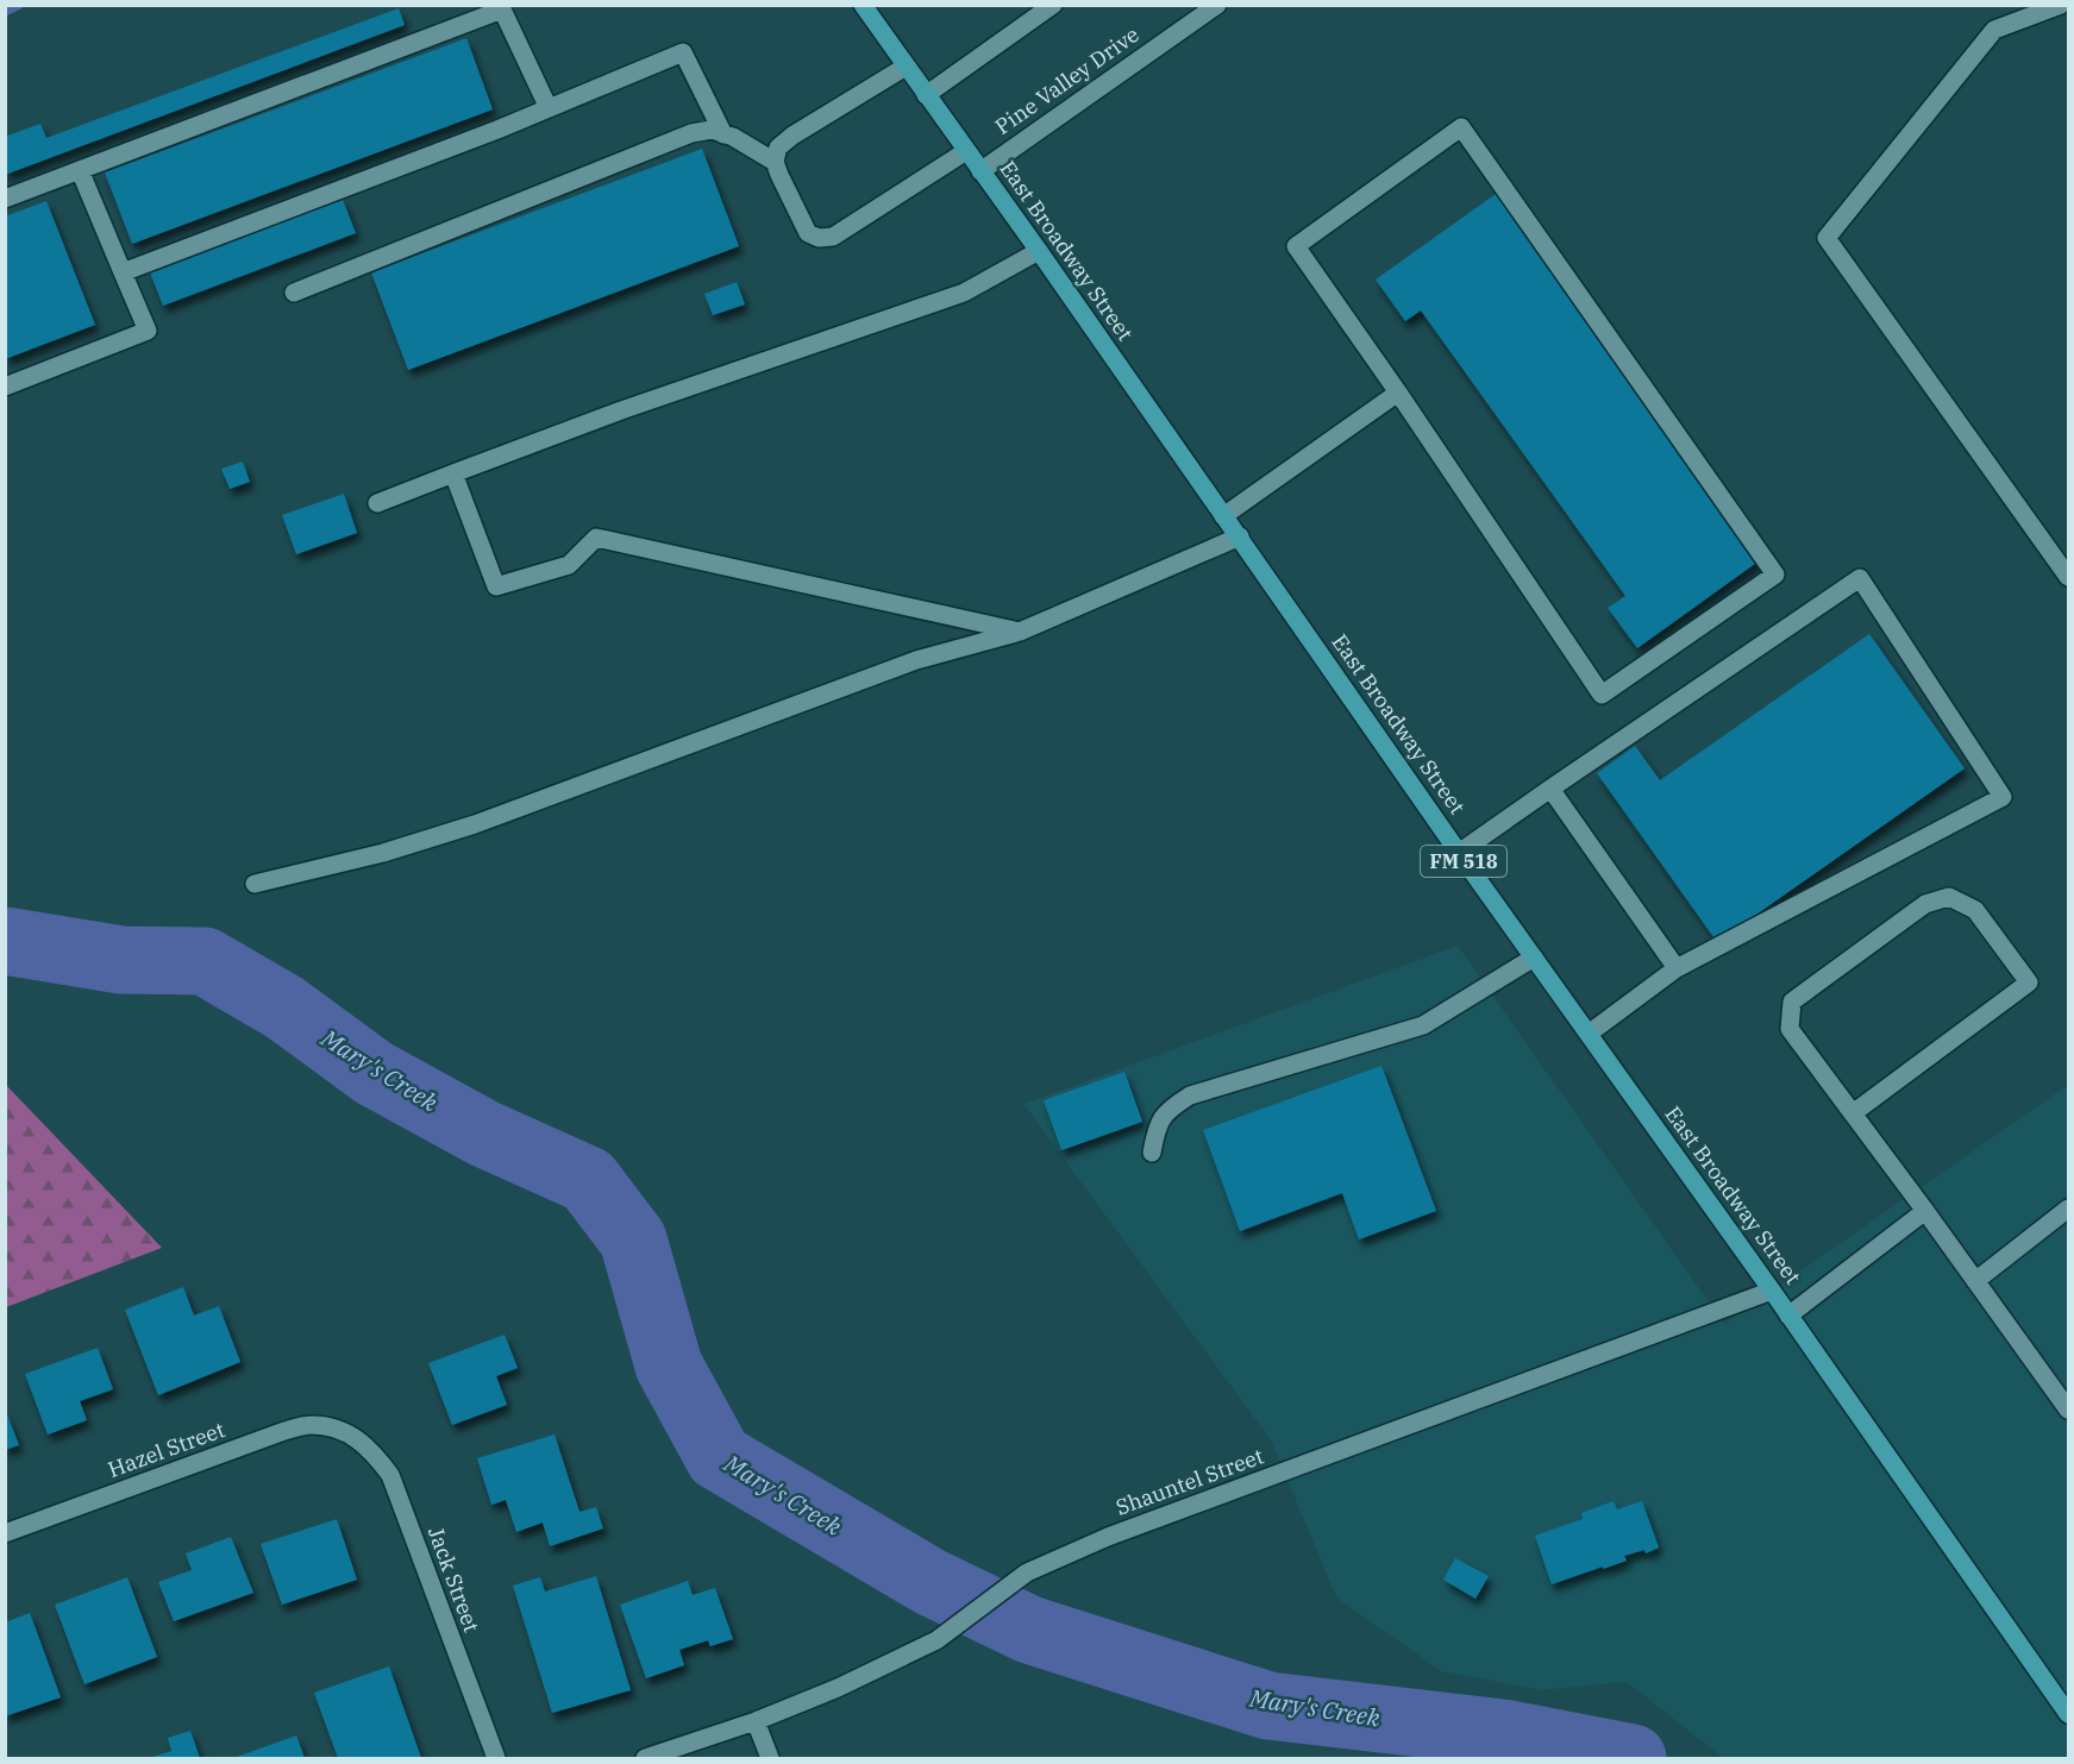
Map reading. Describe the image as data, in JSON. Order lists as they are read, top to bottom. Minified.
{"streets":{"main road":["East Broadway Street","FM 518"],"street":["Pine Valley Drive","Hazel Street","Shauntel Street","Jack Street"]},"crossings":[["Pine Valley Drive","East Broadway Street"],["East Broadway Street","Shauntel Street"],["Hazel Street","Jack Street"]],"water":["Mary's Creek"]}
